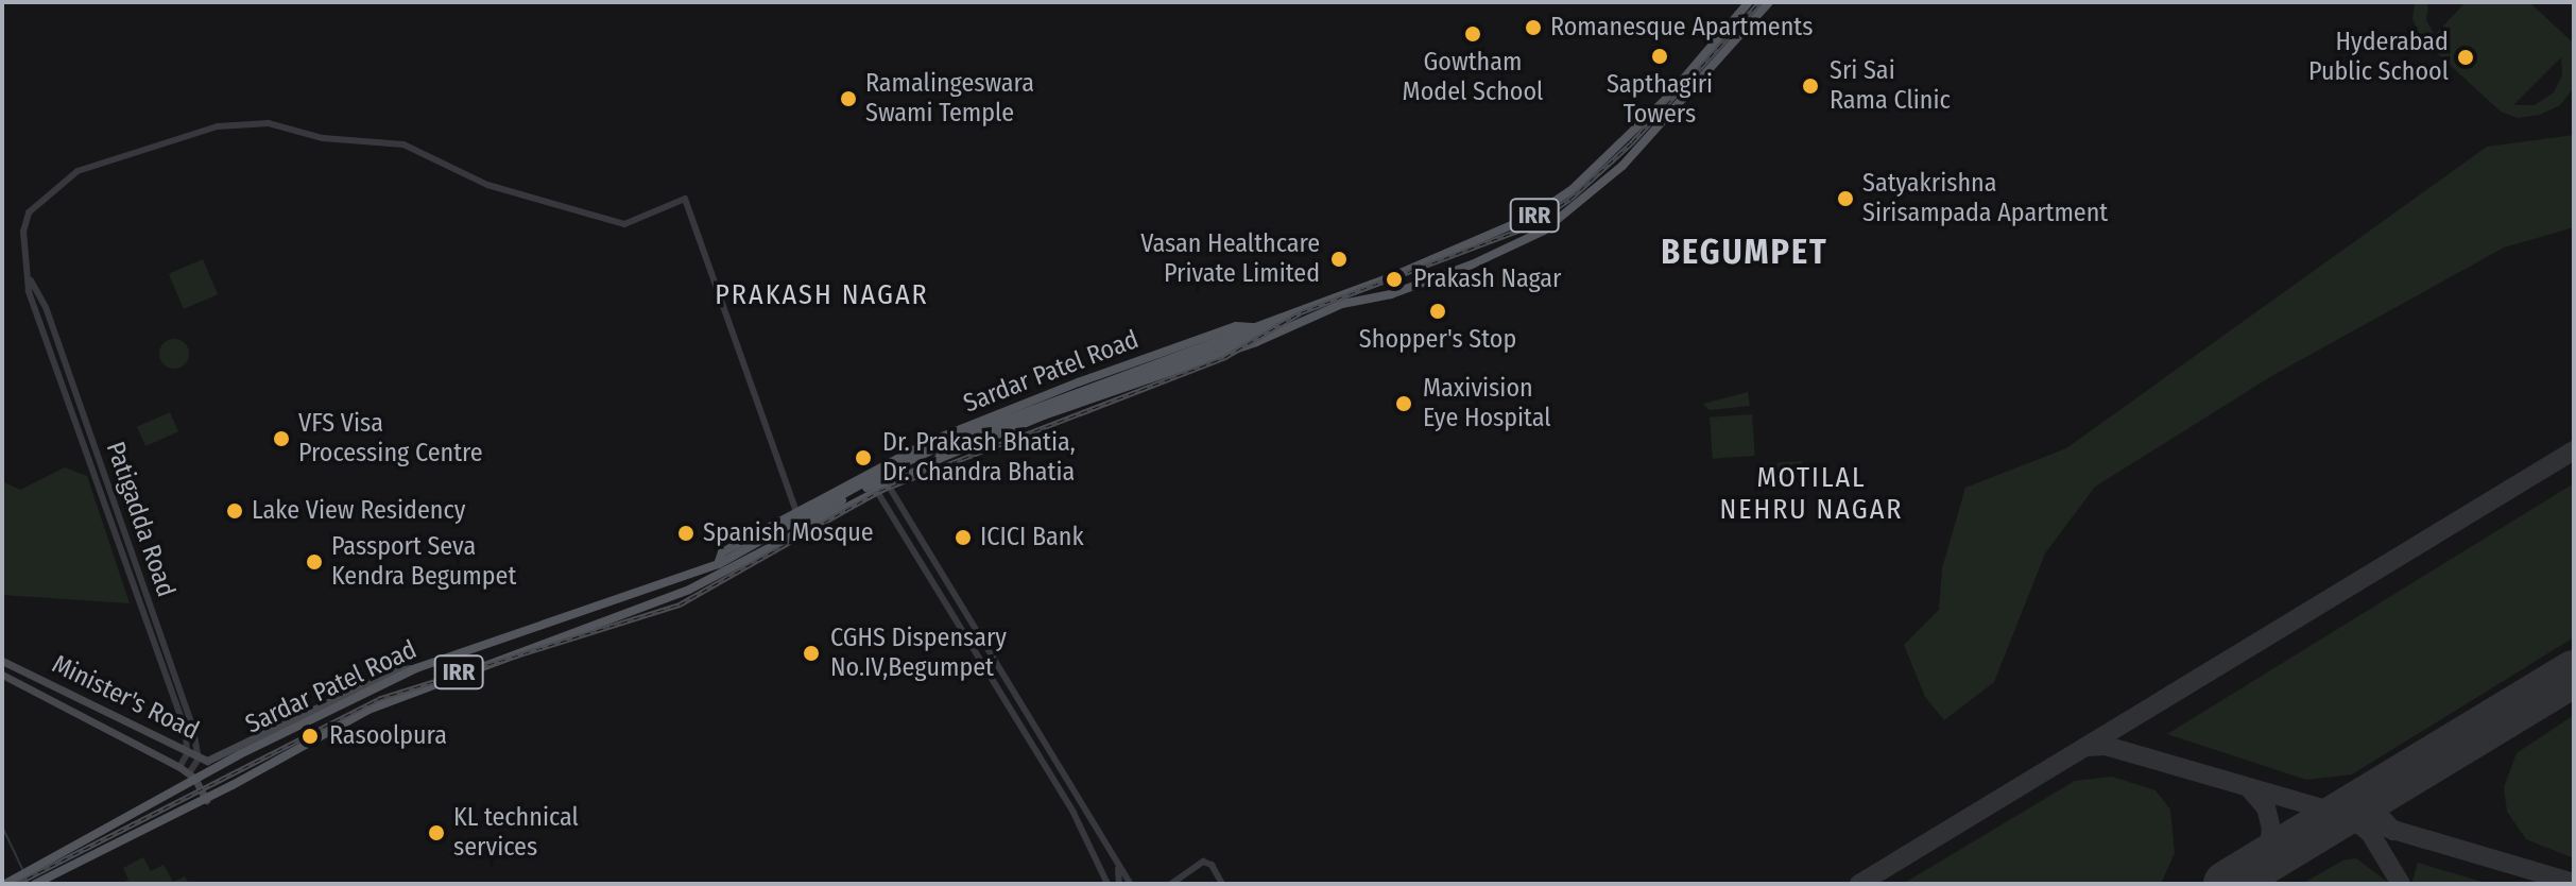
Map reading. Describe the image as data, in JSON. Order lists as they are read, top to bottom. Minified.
{"streets":{"main road":["IRR","Sardar Patel Road","Minister's Road"],"street":["Patigadda Road"]},"crossings":[["IRR","Sardar Patel Road"],["Sardar Patel Road","Patigadda Road"],["Sardar Patel Road","Minister's Road"],["Patigadda Road","Minister's Road"]],"districts":["BEGUMPET","PRAKASH NAGAR","MOTILAL NEHRU NAGAR"],"places":["Romanesque Apartments","Gowtham Model School","Sapthagiri Towers","Hyderabad Public School","Sri Sai Rama Clinic","Ramalingeswara Swami Temple","Satyakrishna Sirisampada Apartment","Vasan Healthcare Private Limited","Prakash Nagar","Shopper's Stop","Maxivision Eye Hospital","VFS Visa Processing Centre","Dr. Prakash Bhatia, Dr. Chandra Bhatia","Lake View Residency","Spanish Mosque","ICICI Bank","Passport Seva Kendra Begumpet","CGHS Dispensary No.IV,Begumpet","Rasoolpura","KL technical services"]}
